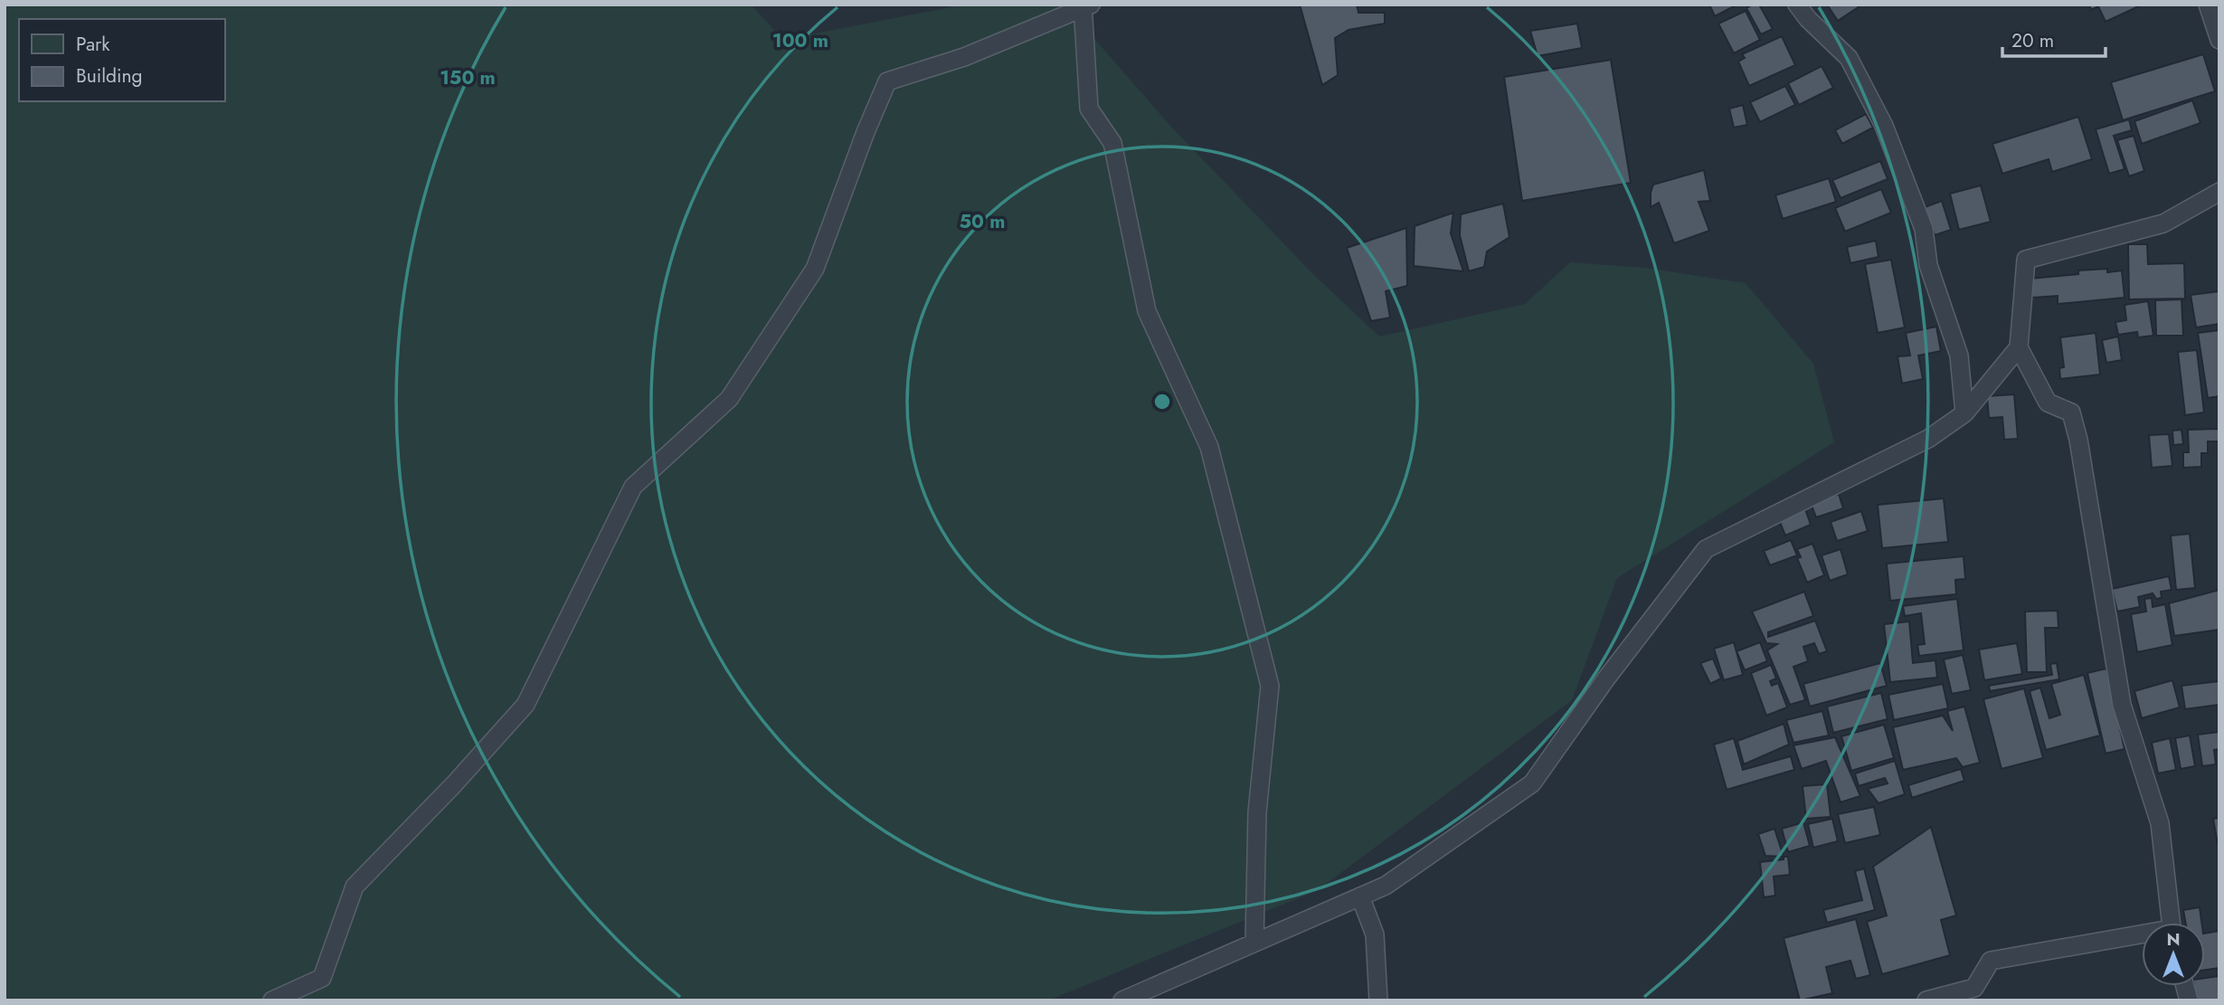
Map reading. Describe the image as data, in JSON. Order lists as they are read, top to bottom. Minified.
{"legend":["Park","Building"],"scale_bar":"20 m","north":"top","rings":["100 m","150 m","50 m"]}
